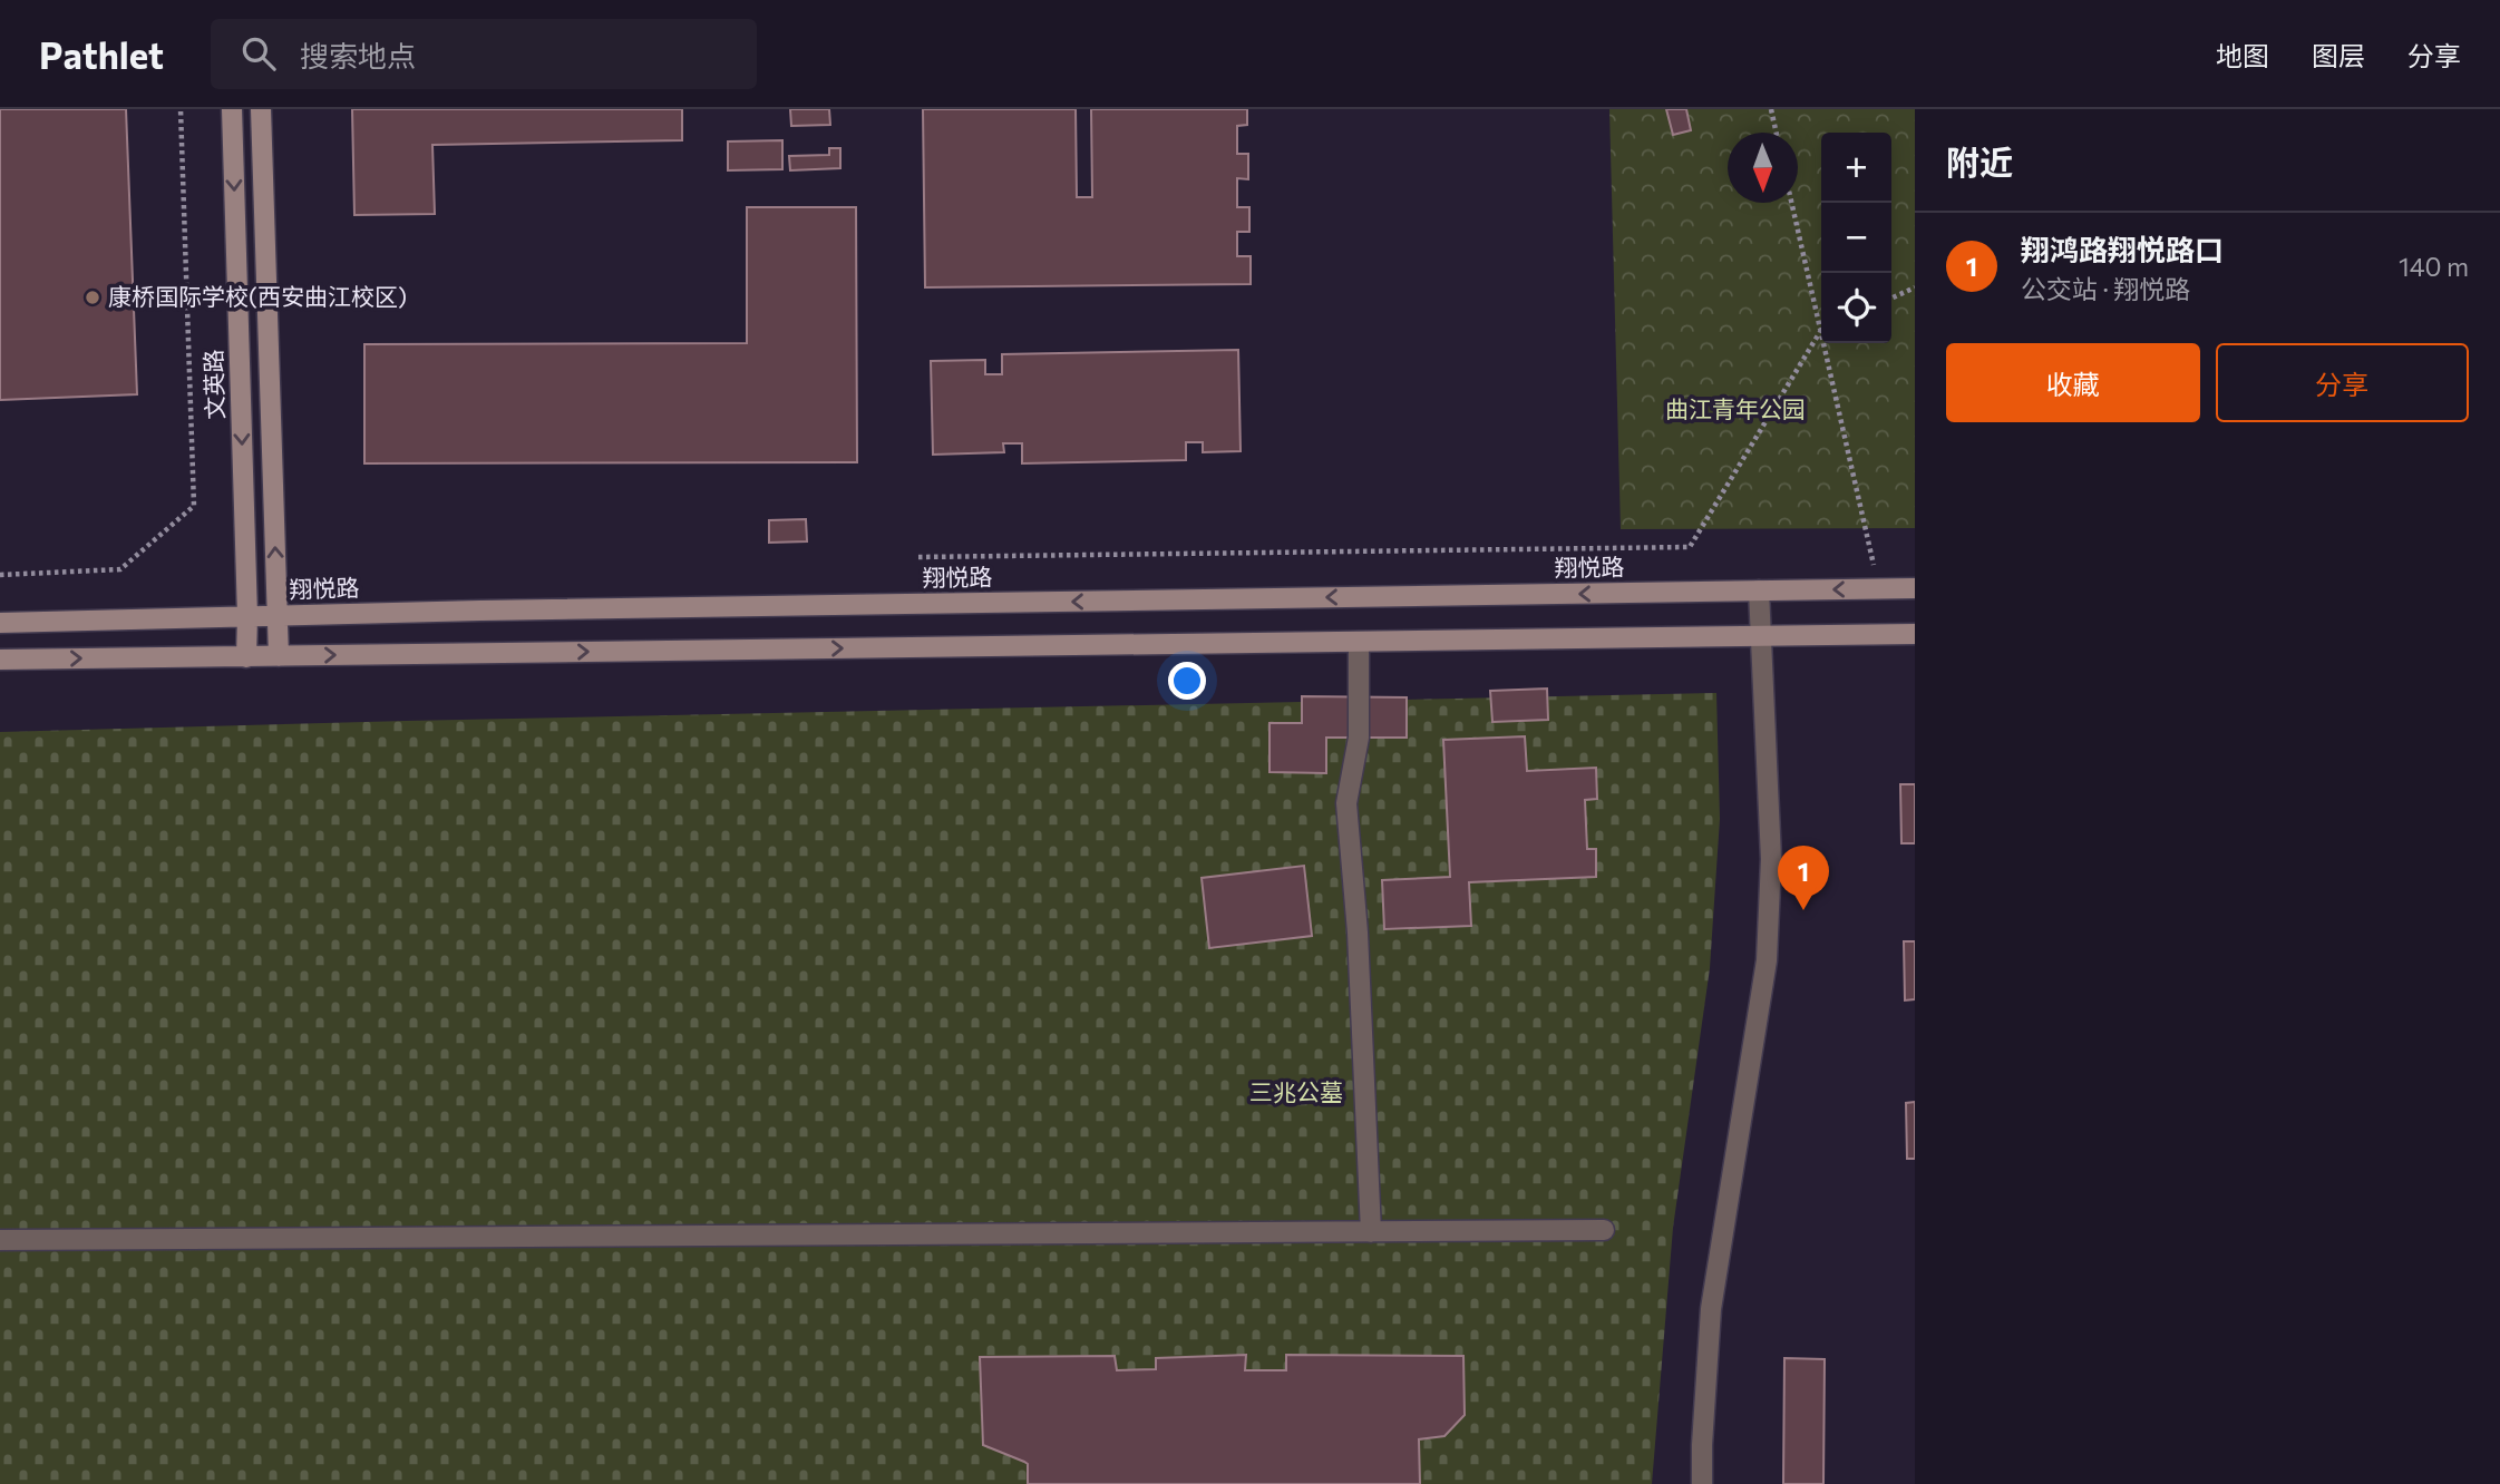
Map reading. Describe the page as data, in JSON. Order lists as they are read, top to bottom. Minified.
{"streets":{"street":["文英路","翔悦路"]},"crossings":[["文英路","翔悦路"]],"parks":["曲江青年公园","三兆公墓"],"places":["康桥国际学校(西安曲江校区)"],"north":"bottom","page":{"header":"Pathlet","search":"搜索地点","nav":["地图","图层","分享"],"heading":"附近","map_buttons":["+","−"],"list":[{"mark":"1","name":"翔鸿路翔悦路口","note":"公交站 · 翔悦路","value":"140 m"}],"buttons":["收藏","分享"],"pins":"1"}}
